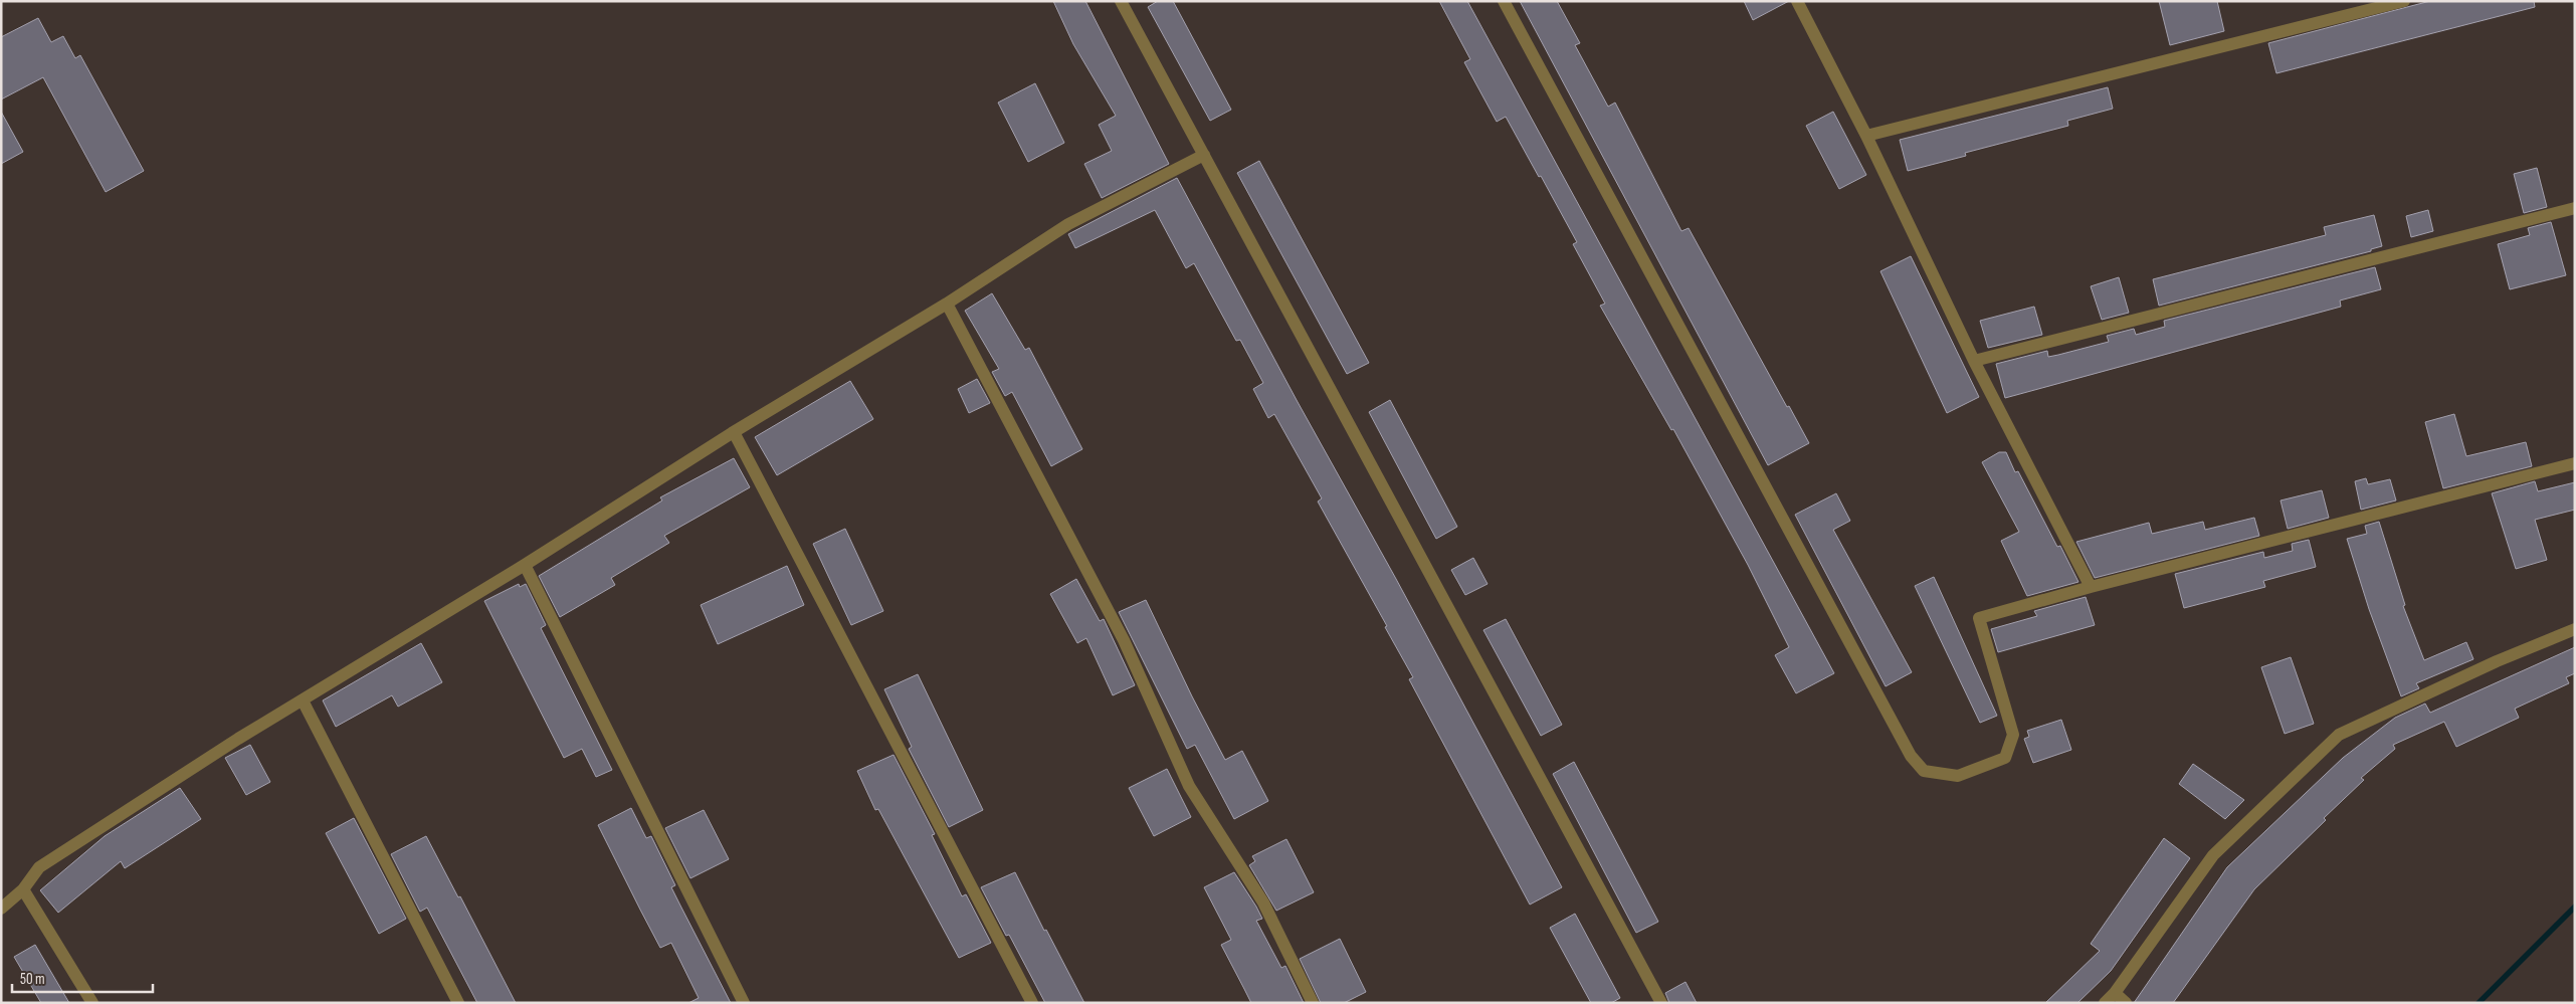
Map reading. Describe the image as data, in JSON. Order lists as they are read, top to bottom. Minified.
{"scale_bar":"50 m"}
